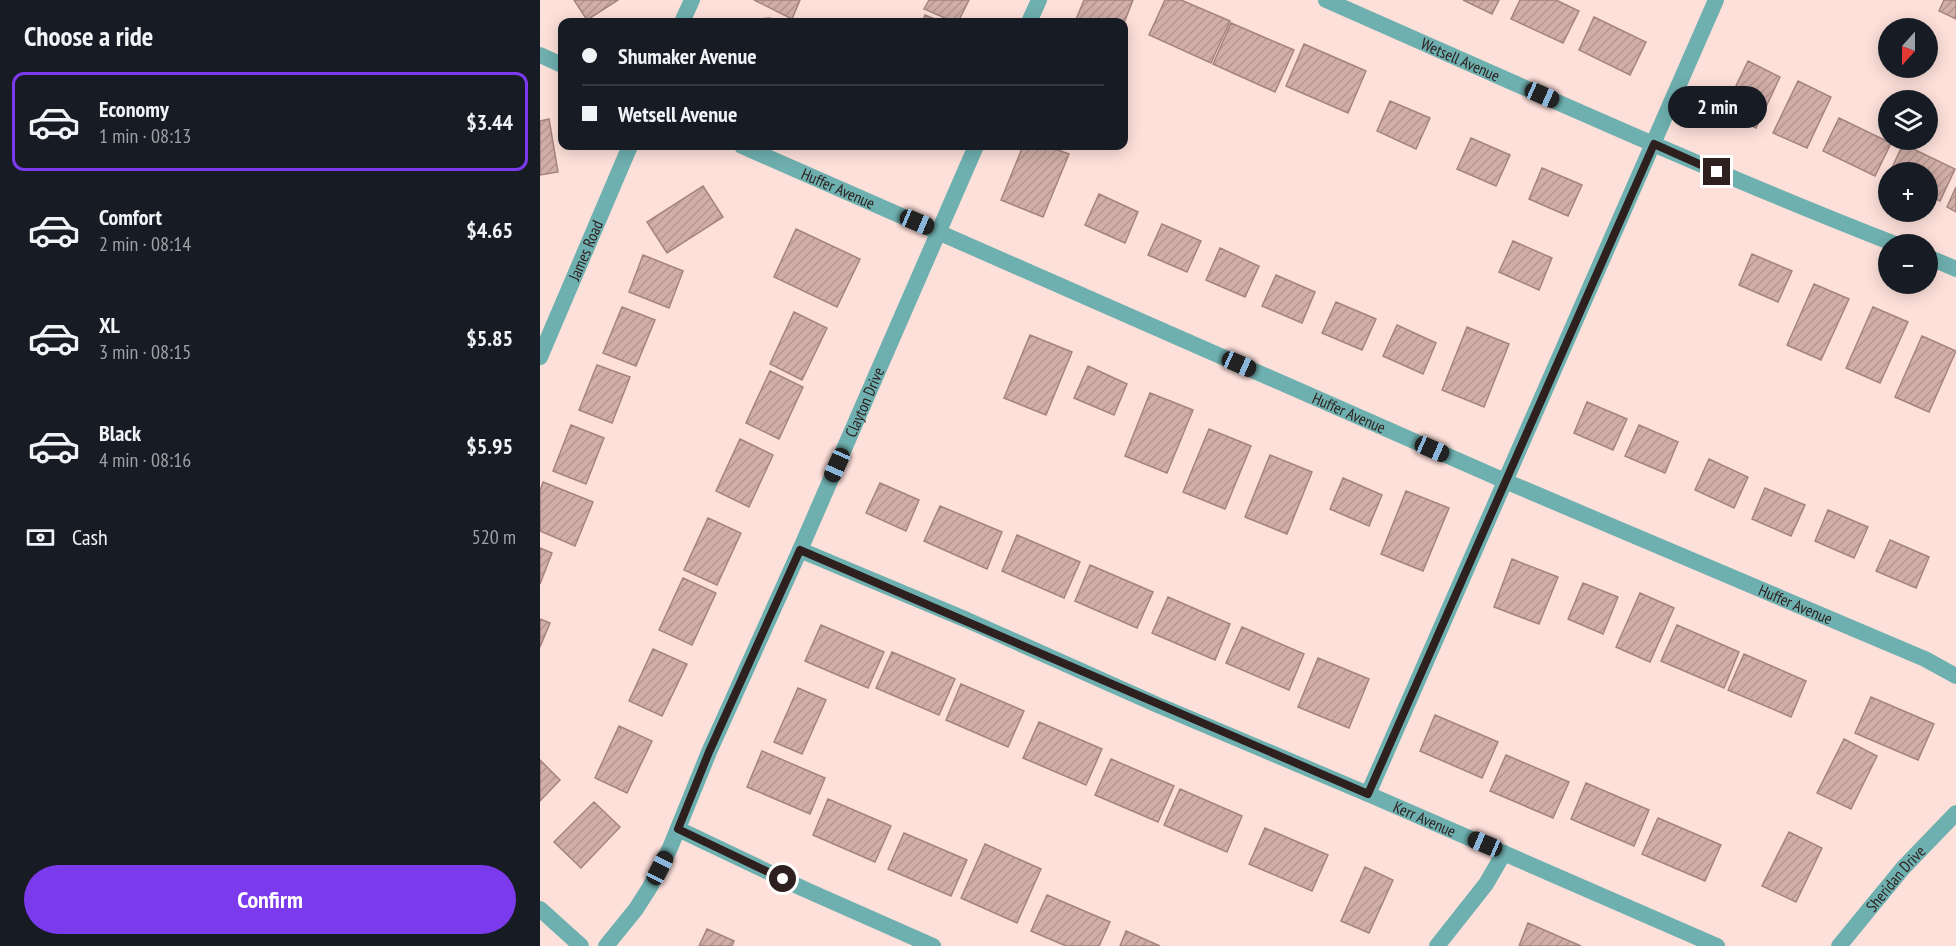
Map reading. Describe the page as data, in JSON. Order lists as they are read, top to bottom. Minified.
{"streets":{"street":["Wetsell Avenue","Huffer Avenue","James Road","Clayton Drive","Kerr Avenue","Sheridan Drive"]},"crossings":[["Huffer Avenue","Clayton Drive"],["Clayton Drive","Kerr Avenue"]],"north":"bottom","page":{"heading":"Choose a ride","map_buttons":["+","−"],"banner":["Shumaker Avenue","Wetsell Avenue"],"list":[{"name":"Economy","note":"1 min · 08:13","value":"$3.44"},{"name":"Comfort","note":"2 min · 08:14","value":"$4.65"},{"name":"XL","note":"3 min · 08:15","value":"$5.85"},{"name":"Black","note":"4 min · 08:16","value":"$5.95"}],"bubble":"2 min","pay":["Cash","520 m"],"buttons":"Confirm"}}
